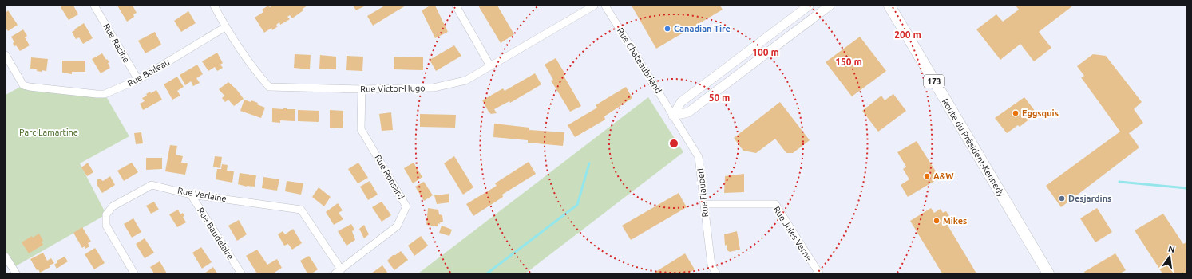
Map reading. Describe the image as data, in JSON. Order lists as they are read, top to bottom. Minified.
{"streets":{"main road":["173","Route du Président-Kennedy"],"street":["Rue Racine","Rue Chateaubriand","Rue Boileau","Rue Victor-Hugo","Rue Ronsard","Rue Flaubert","Rue Verlaine","Rue Baudelaire","Rue Jules Verne"]},"crossings":[["Rue Racine","Rue Boileau"],["Rue Chateaubriand","Rue Flaubert"],["Rue Boileau","Rue Victor-Hugo"],["Rue Victor-Hugo","Rue Ronsard"],["Rue Ronsard","Rue Verlaine"],["Rue Flaubert","Rue Jules Verne"],["Rue Verlaine","Rue Baudelaire"]],"parks":["Parc Lamartine"],"places":["Canadian Tire","Eggsquis","A&W","Desjardins","Mikes"],"north":"top","rings":["200 m","100 m","150 m","50 m"]}
